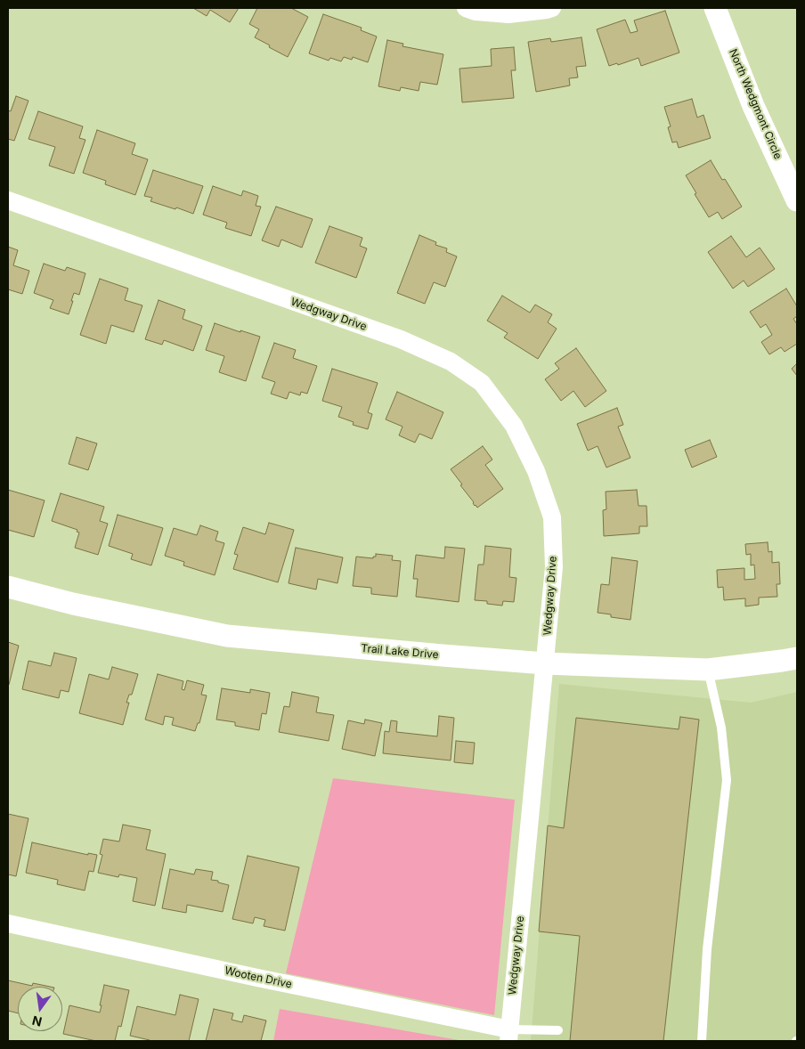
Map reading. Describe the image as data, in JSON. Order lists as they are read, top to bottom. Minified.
{"streets":{"street":["North Wedgmont Circle","Wedgway Drive","Trail Lake Drive","Wooten Drive"]},"crossings":[["Wedgway Drive","Trail Lake Drive"],["Wedgway Drive","Wooten Drive"]],"north":"bottom"}
